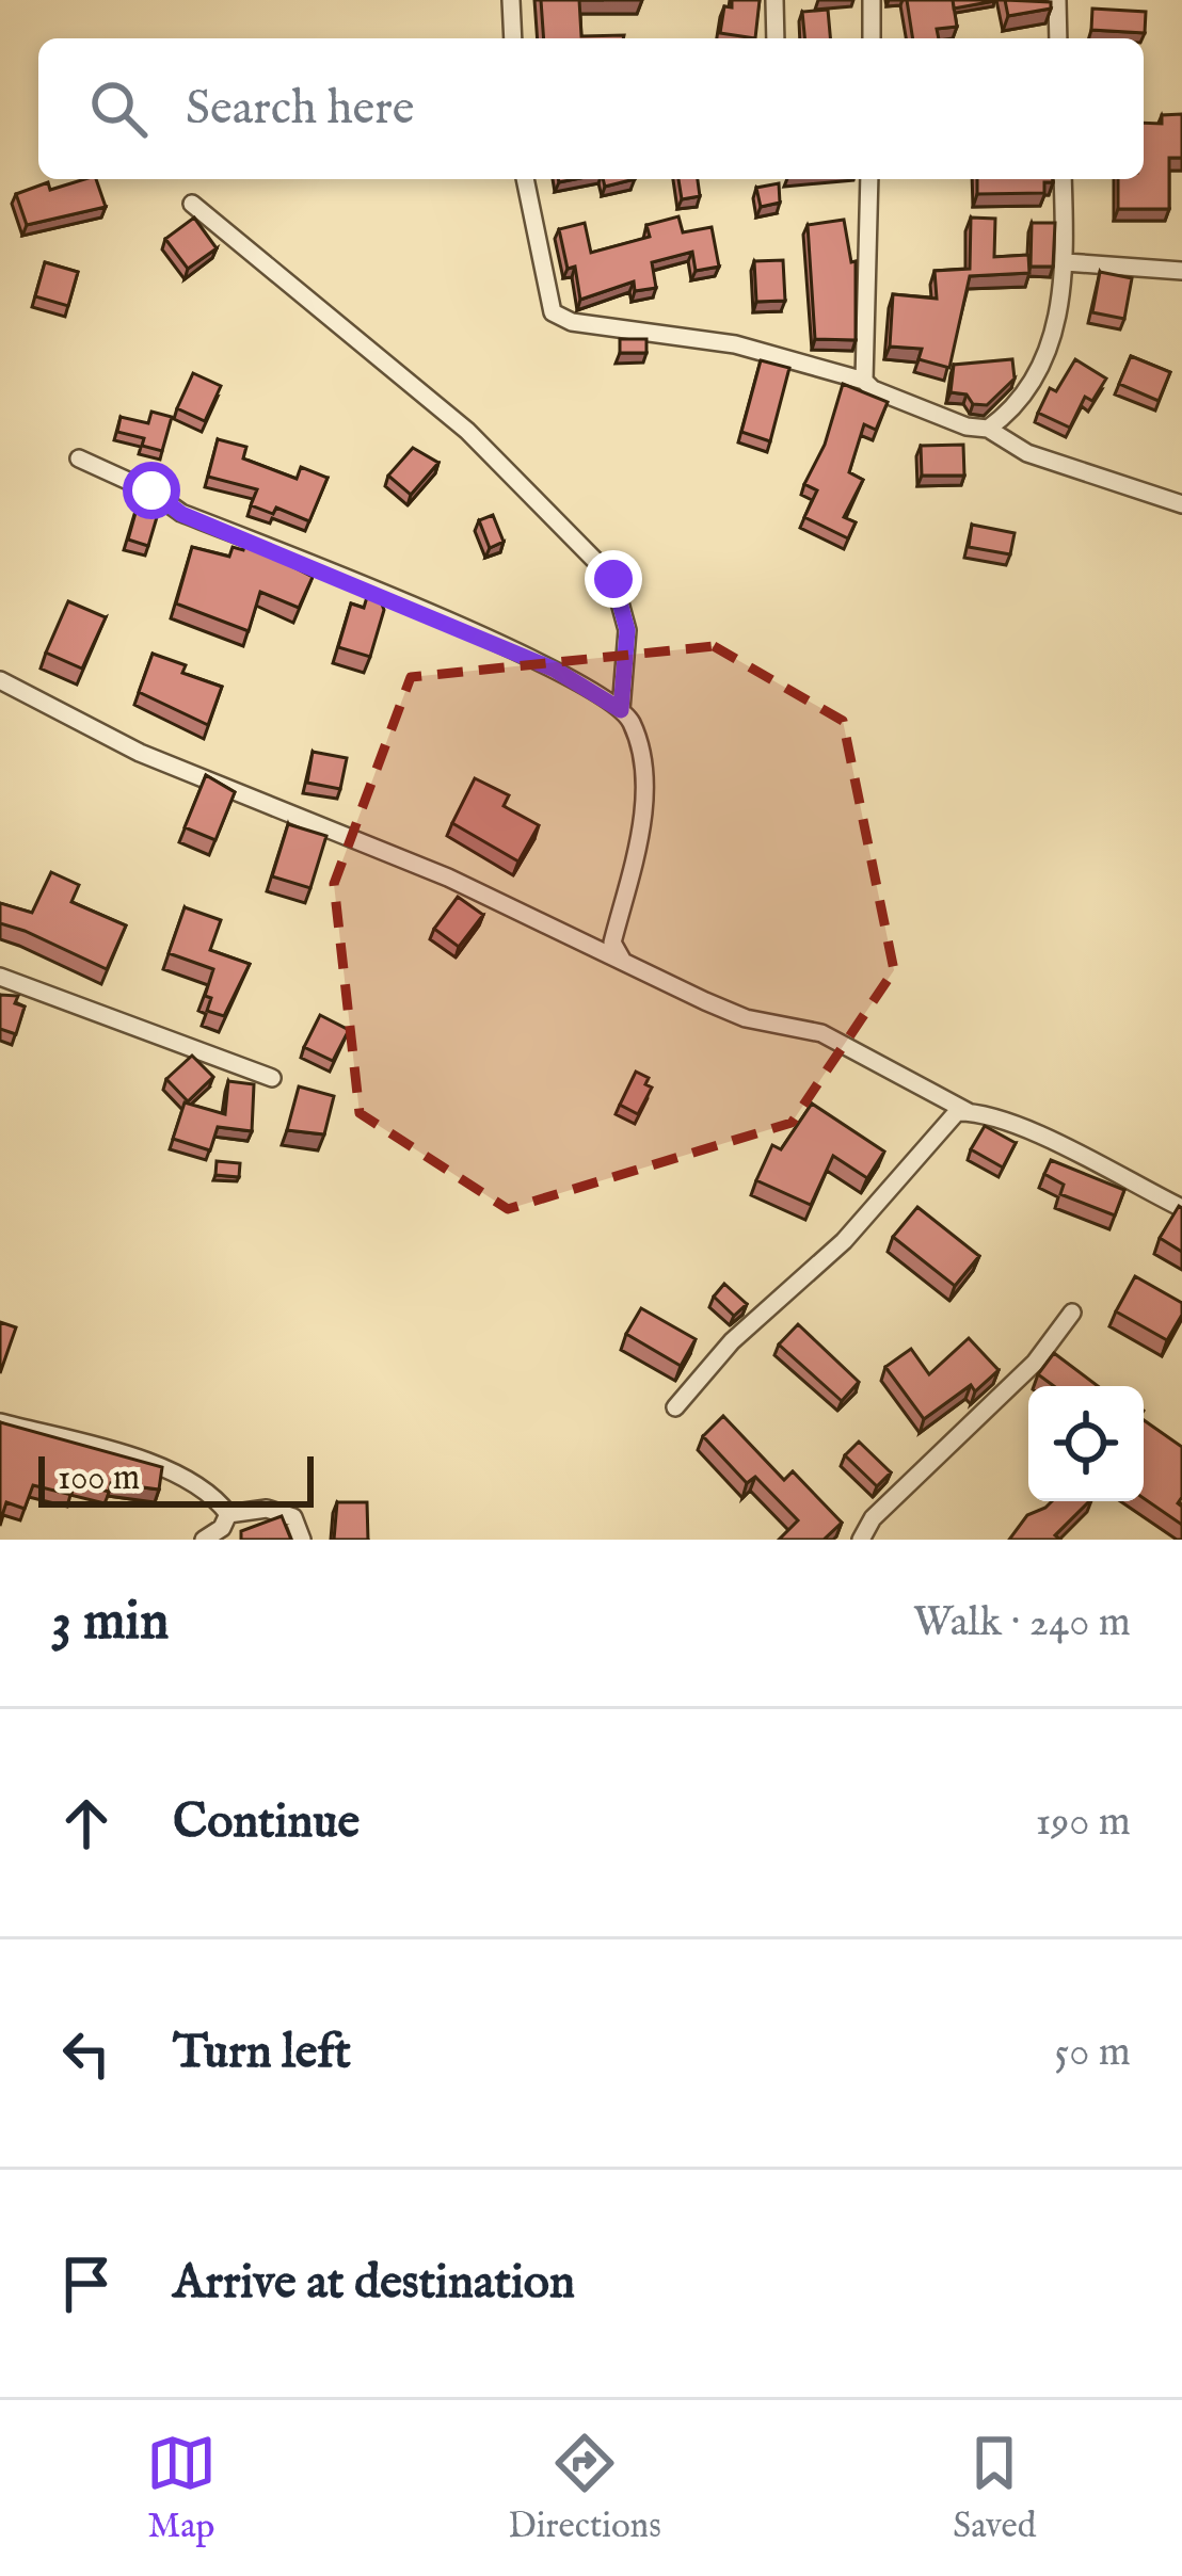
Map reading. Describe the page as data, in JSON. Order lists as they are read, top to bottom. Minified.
{"scale_bar":"100 m","page":{"search":"Search here","scale":"100 m","heading":["3 min","Walk · 240 m"],"list":[["Continue","190 m"],["Turn left","50 m"],"Arrive at destination"],"nav":["Map","Directions","Saved"]}}
